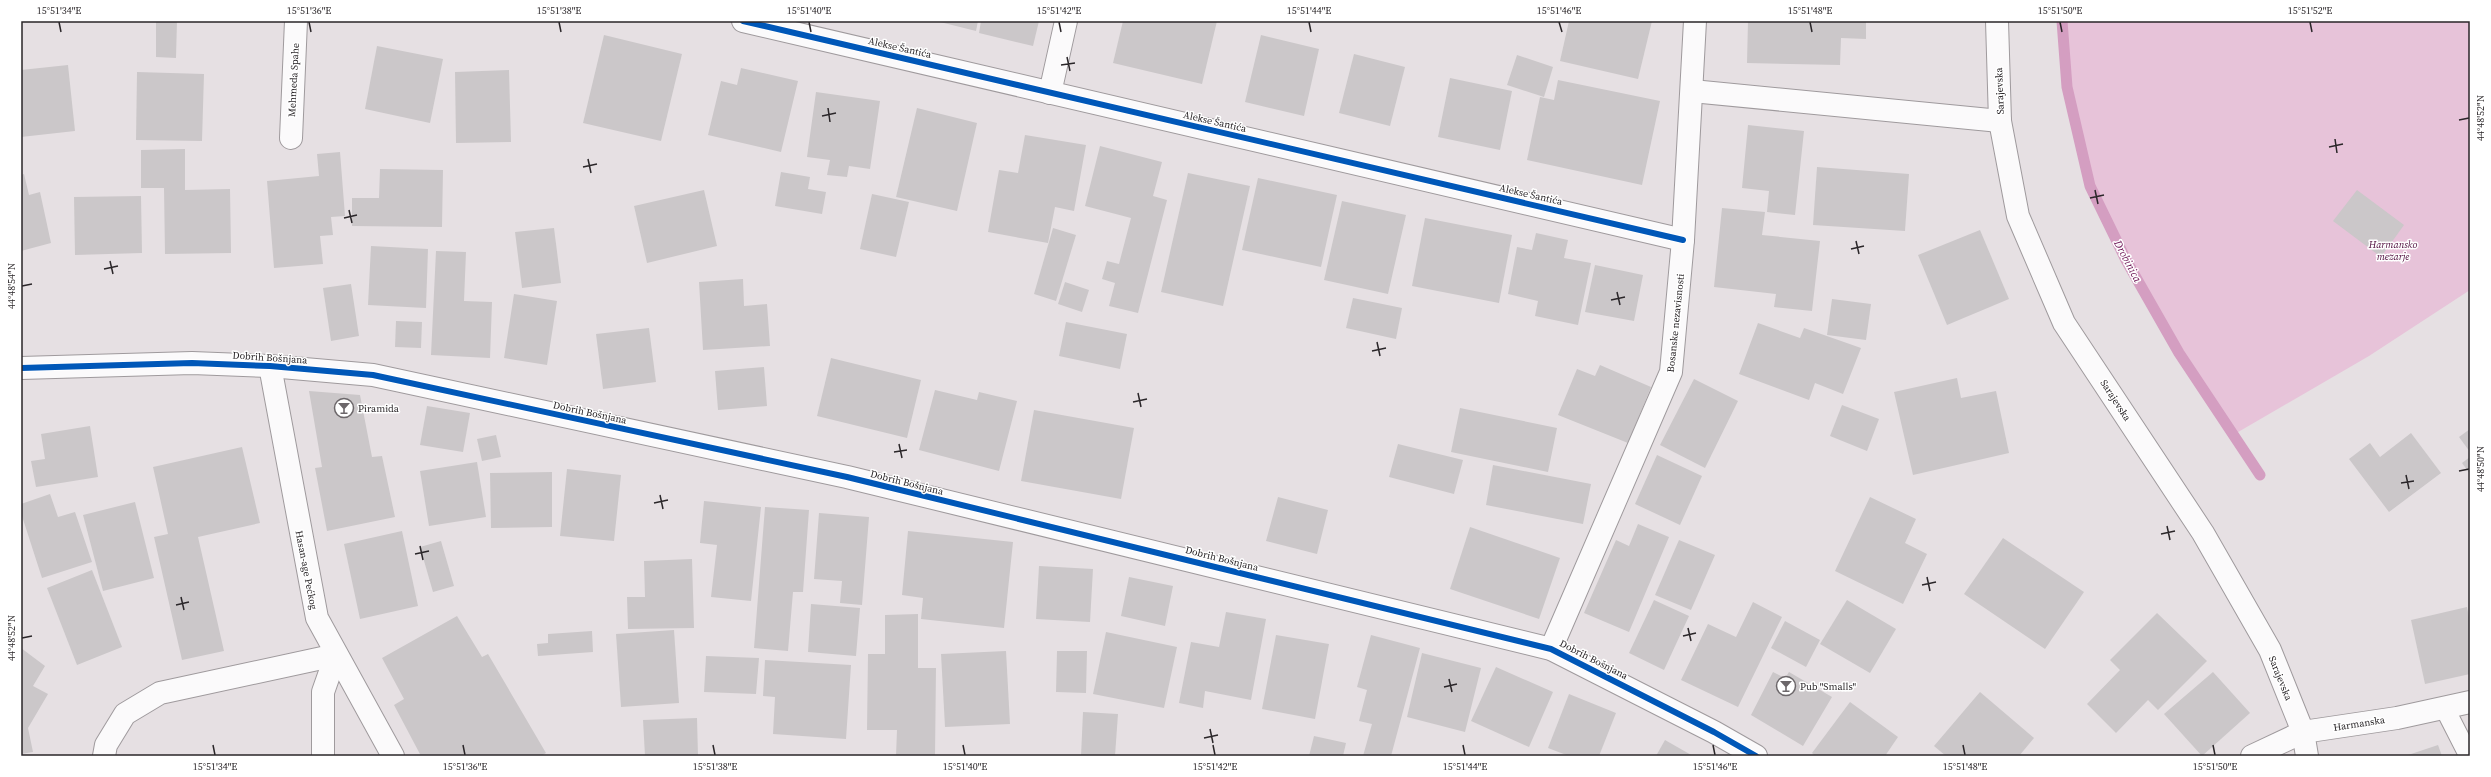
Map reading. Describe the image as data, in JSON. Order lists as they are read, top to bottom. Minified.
{"streets":{"street":["Alekse Šantića","Mehmeda Spahe","Sarajevska","Bosanske nezavisnosti","Dobrih Bošnjana","Hasan-age Pećkog","Harmanska"]},"crossings":[["Alekse Šantića","Bosanske nezavisnosti"],["Sarajevska","Harmanska"],["Bosanske nezavisnosti","Dobrih Bošnjana"],["Dobrih Bošnjana","Hasan-age Pećkog"]],"water":["Drobinica"],"parks":["Harmansko mezarje"],"places":{"bar":["Piramida","Pub \"Smalls\""]},"coordinates":["15°51'34\"E","15°51'36\"E","15°51'38\"E","15°51'40\"E","15°51'42\"E","15°51'44\"E","15°51'46\"E","15°51'48\"E","15°51'50\"E","15°51'52\"E","44°48'52\"N","44°48'54\"N","44°48'50\"N"]}
